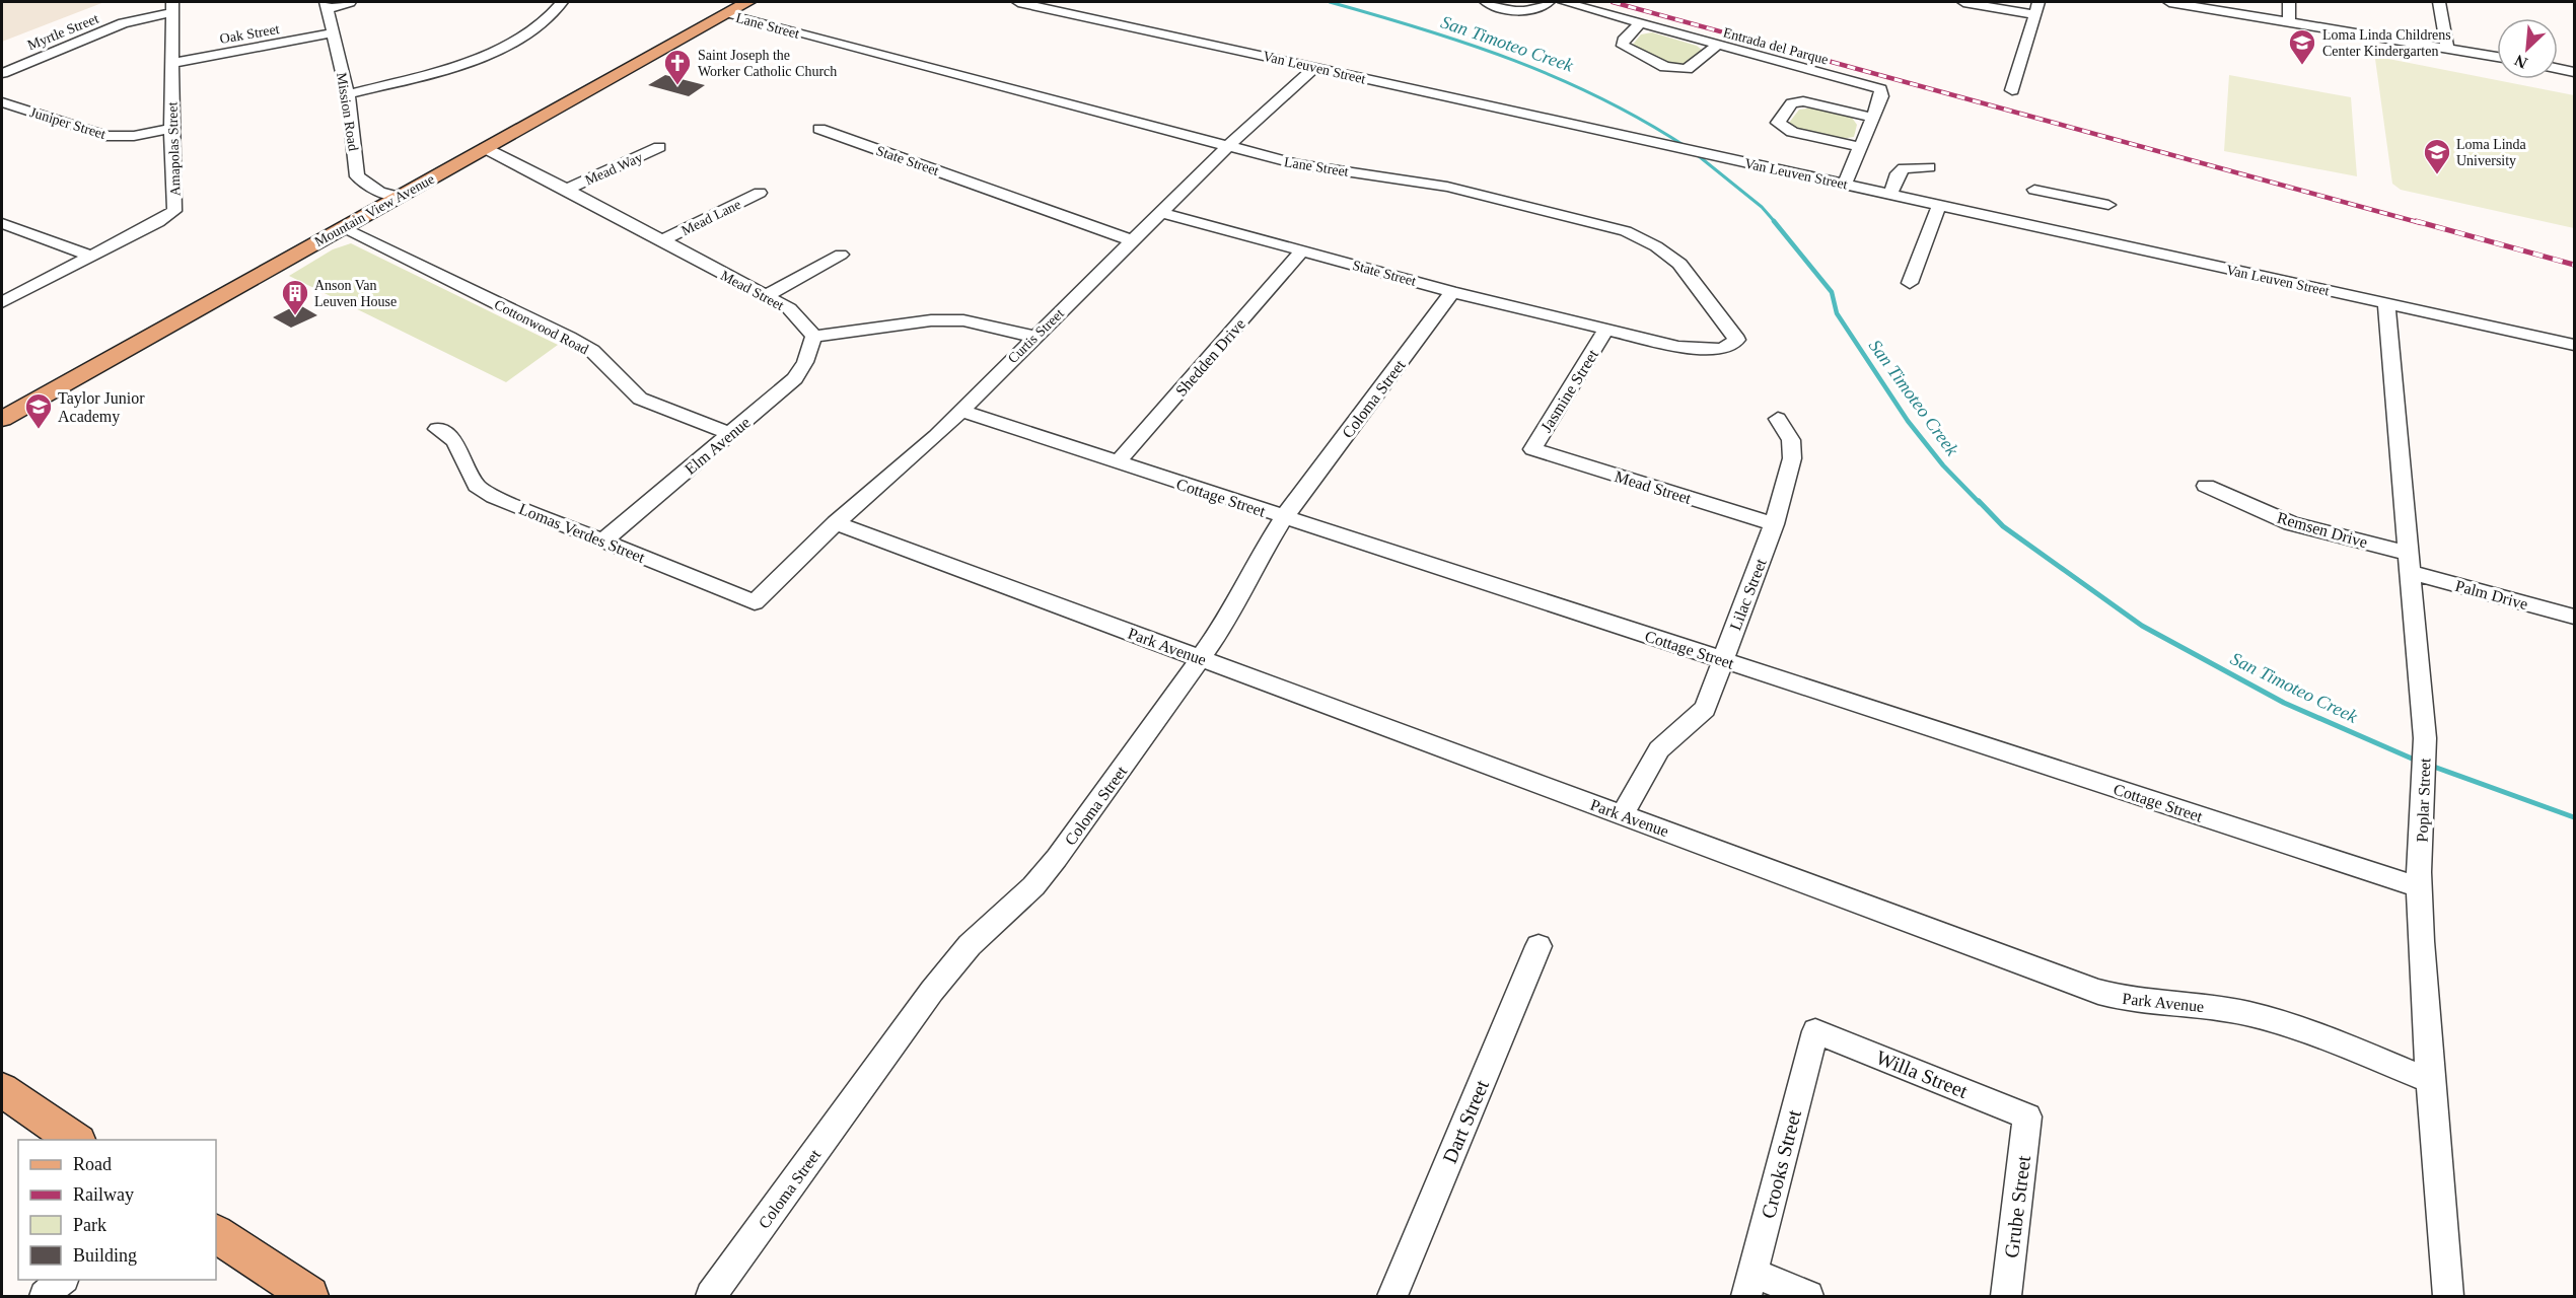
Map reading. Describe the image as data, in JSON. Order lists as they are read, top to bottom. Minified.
{"streets":{"main road":["Mountain View Avenue"],"street":["Lane Street","Myrtle Street","Oak Street","Entrada del Parque","Van Leuven Street","Mission Road","Juniper Street","Amapolas Street","State Street","Mead Way","Mead Lane","Mead Street","Cottonwood Road","Curtis Street","Shedden Drive","Jasmine Street","Coloma Street","Elm Avenue","Cottage Street","Remsen Drive","Lomas Verdes Street","Lilac Street","Palm Drive","Park Avenue","Poplar Street","Willa Street","Dart Street","Crooks Street","Grube Street"]},"crossings":[["Lane Street","State Street"],["Lane Street","Mountain View Avenue"],["Lane Street","Curtis Street"],["Lane Street","Jasmine Street"],["Myrtle Street","Amapolas Street"],["Oak Street","Mission Road"],["Oak Street","Amapolas Street"],["Entrada del Parque","Van Leuven Street"],["Van Leuven Street","Curtis Street"],["Van Leuven Street","Poplar Street"],["Mission Road","Mountain View Avenue"],["Juniper Street","Amapolas Street"],["State Street","Curtis Street"],["State Street","Shedden Drive"],["State Street","Jasmine Street"],["State Street","Coloma Street"],["Mead Way","Mead Street"],["Mountain View Avenue","Mead Street"],["Mountain View Avenue","Cottonwood Road"],["Mead Lane","Mead Street"],["Mead Street","Jasmine Street"],["Mead Street","Elm Avenue"],["Mead Street","Lilac Street"],["Cottonwood Road","Elm Avenue"],["Curtis Street","Cottage Street"],["Curtis Street","Lomas Verdes Street"],["Curtis Street","Park Avenue"],["Shedden Drive","Cottage Street"],["Coloma Street","Cottage Street"],["Coloma Street","Park Avenue"],["Elm Avenue","Lomas Verdes Street"],["Cottage Street","Lilac Street"],["Cottage Street","Poplar Street"],["Remsen Drive","Palm Drive"],["Remsen Drive","Poplar Street"],["Lilac Street","Park Avenue"],["Palm Drive","Poplar Street"],["Park Avenue","Poplar Street"],["Willa Street","Crooks Street"],["Willa Street","Grube Street"]],"water":["San Timoteo Creek"],"places":{"school or university":["Loma Linda Childrens Center Kindergarten","Loma Linda University","Taylor Junior Academy"],"church":["Saint Joseph the Worker Catholic Church"],"building":["Anson Van Leuven House"]},"legend":["Road","Railway","Park","Building"],"north":"bottom left"}
